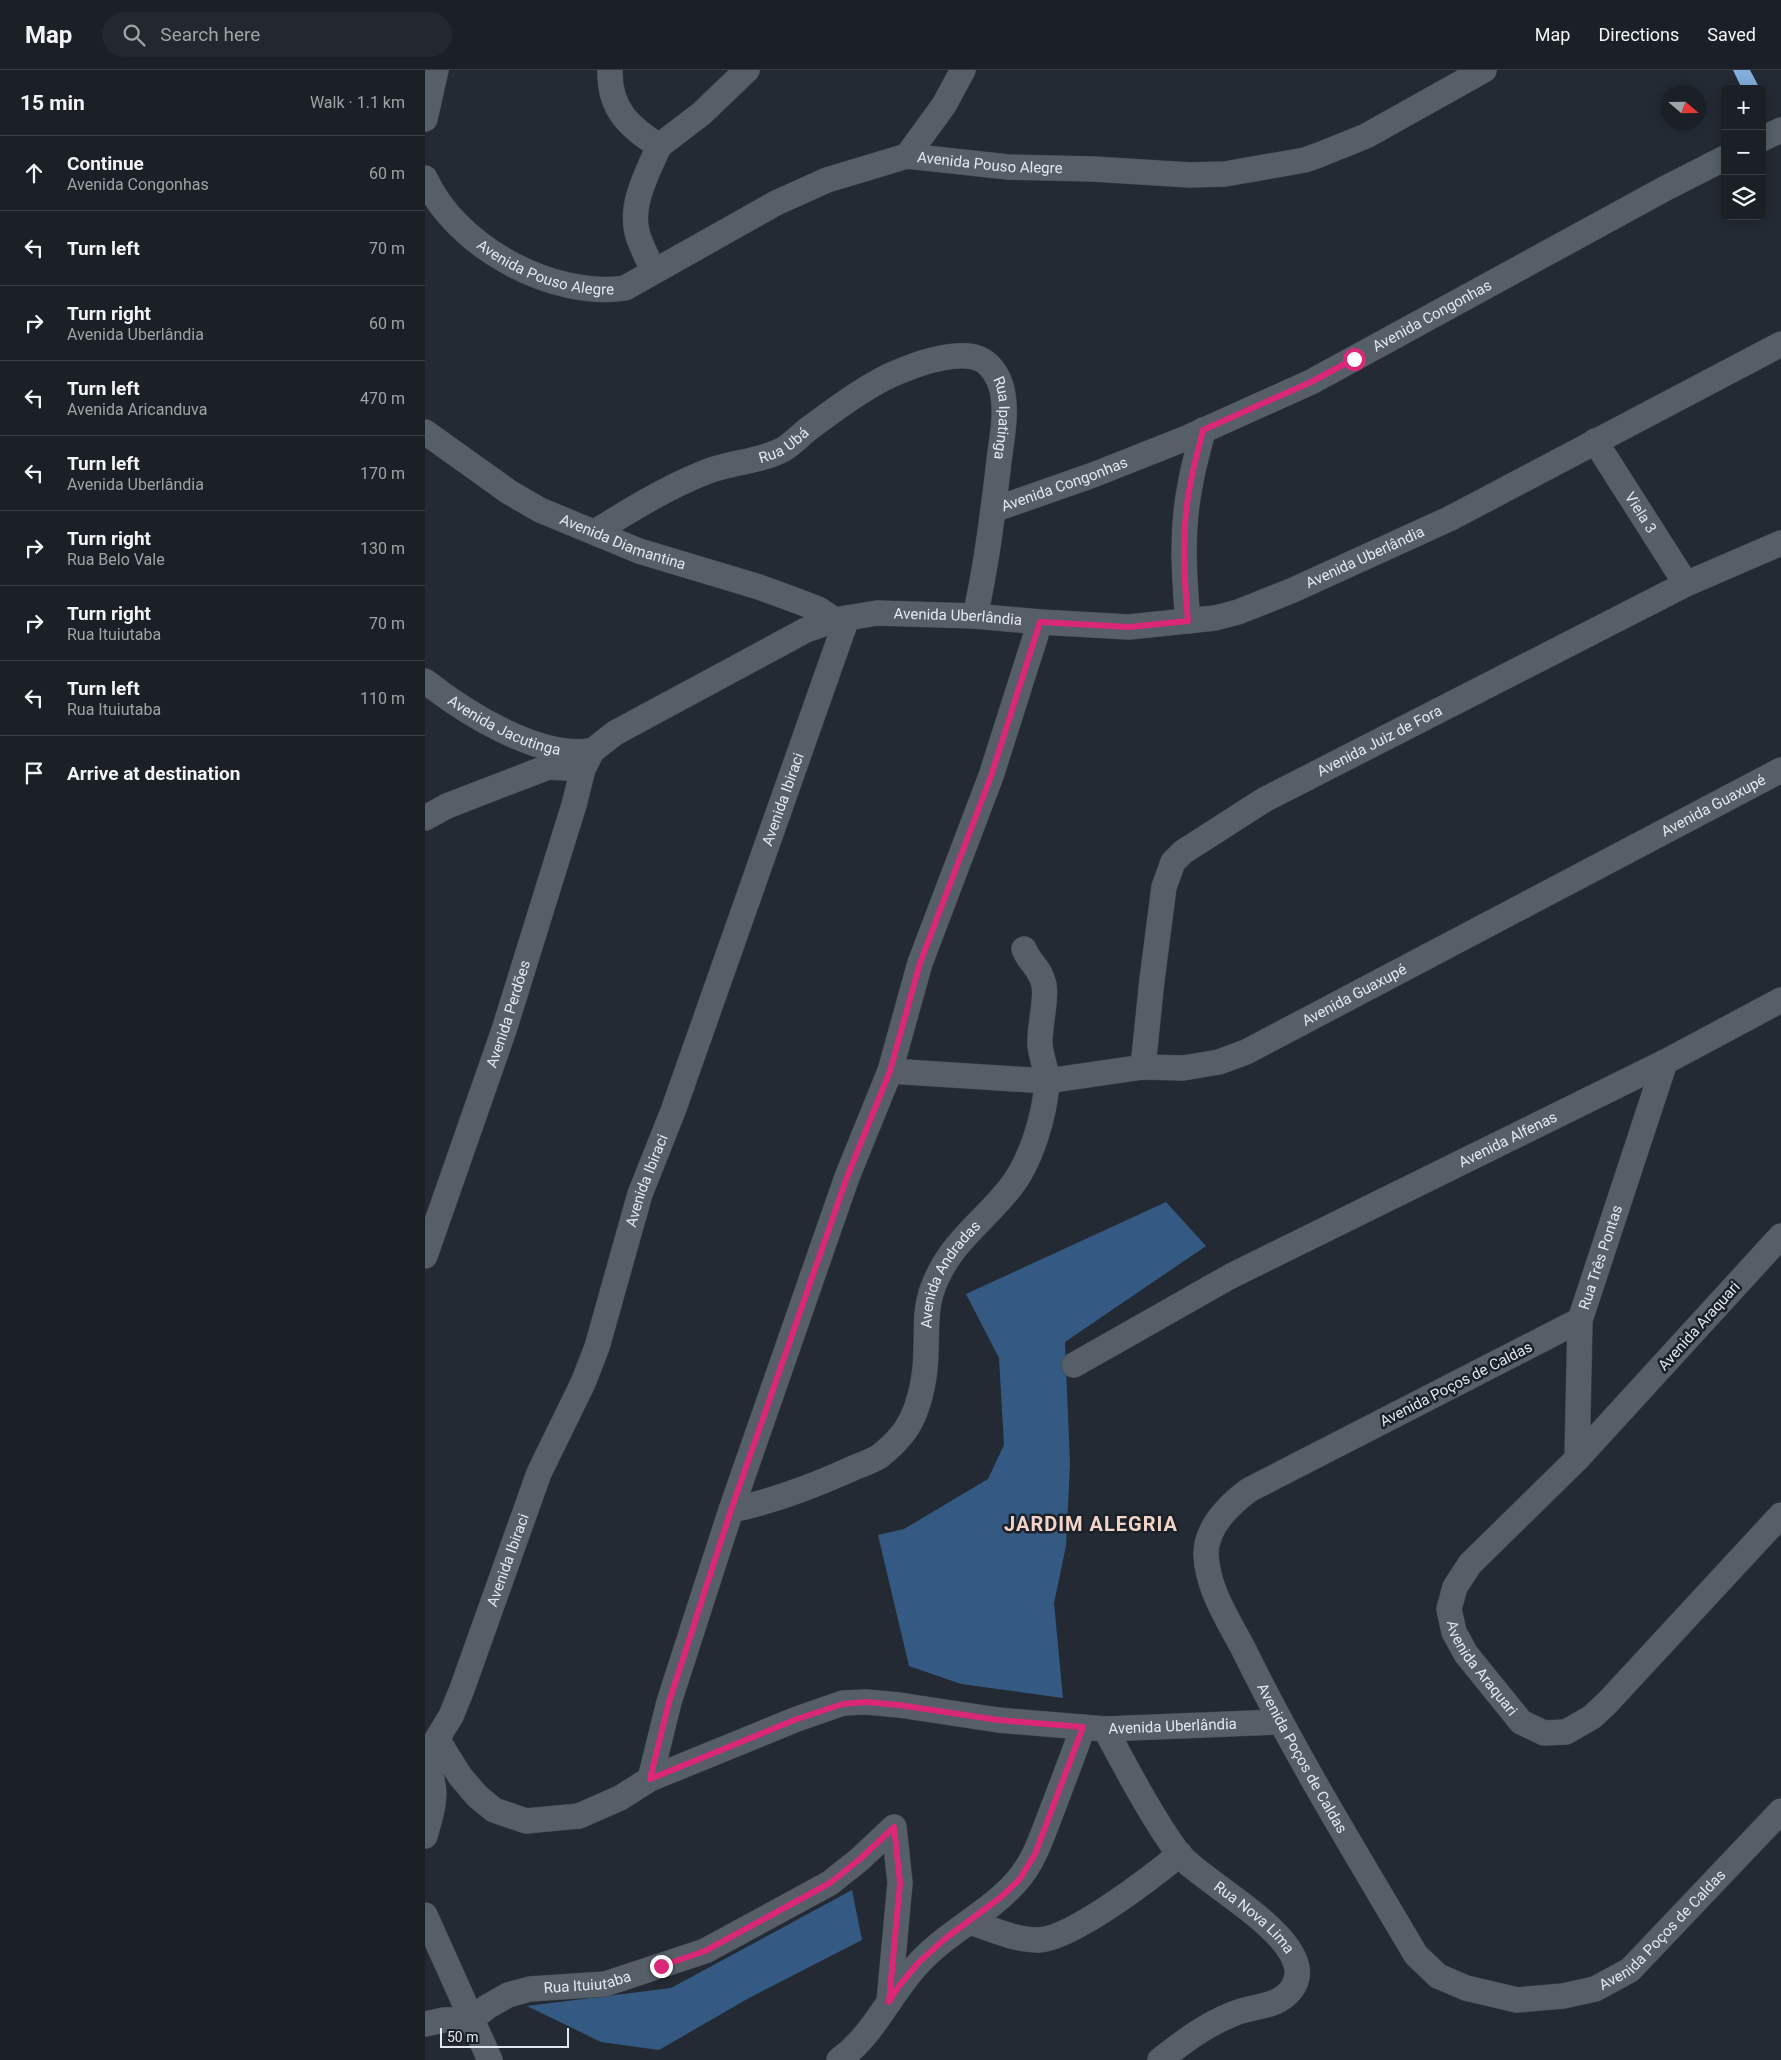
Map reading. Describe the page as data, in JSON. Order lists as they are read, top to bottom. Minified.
{"streets":{"street":["Avenida Pouso Alegre","Avenida Congonhas","Rua Ipatinga","Rua Ubá","Viela 3","Avenida Diamantina","Avenida Uberlândia","Avenida Jacutinga","Avenida Juiz de Fora","Avenida Ibiraci","Avenida Guaxupé","Avenida Perdões","Avenida Alfenas","Rua Três Pontas","Avenida Andradas","Avenida Araquari","Avenida Poços de Caldas","Rua Nova Lima","Rua Ituiutaba"]},"crossings":[["Avenida Congonhas","Rua Ipatinga"],["Rua Ipatinga","Rua Ubá"],["Rua Ipatinga","Avenida Uberlândia"],["Rua Ubá","Avenida Diamantina"],["Viela 3","Avenida Uberlândia"],["Viela 3","Avenida Juiz de Fora"],["Avenida Diamantina","Avenida Uberlândia"],["Avenida Diamantina","Avenida Ibiraci"],["Avenida Uberlândia","Avenida Jacutinga"],["Avenida Uberlândia","Avenida Ibiraci"],["Avenida Uberlândia","Avenida Perdões"],["Avenida Uberlândia","Avenida Poços de Caldas"],["Avenida Uberlândia","Rua Nova Lima"],["Avenida Jacutinga","Avenida Perdões"],["Avenida Juiz de Fora","Avenida Guaxupé"],["Avenida Guaxupé","Avenida Andradas"],["Avenida Alfenas","Rua Três Pontas"],["Rua Três Pontas","Avenida Araquari"],["Rua Três Pontas","Avenida Poços de Caldas"]],"districts":["JARDIM ALEGRIA"],"scale_bar":"50 m","north":"right","page":{"header":"Map","search":"Search here","nav":["Map","Directions","Saved"],"heading":["15 min","Walk · 1.1 km"],"map_buttons":["+","−"],"list":[["Continue","Avenida Congonhas","60 m"],["Turn left","70 m"],["Turn right","Avenida Uberlândia","60 m"],["Turn left","Avenida Aricanduva","470 m"],["Turn left","Avenida Uberlândia","170 m"],["Turn right","Rua Belo Vale","130 m"],["Turn right","Rua Ituiutaba","70 m"],["Turn left","Rua Ituiutaba","110 m"],"Arrive at destination"],"scale":"50 m"}}
